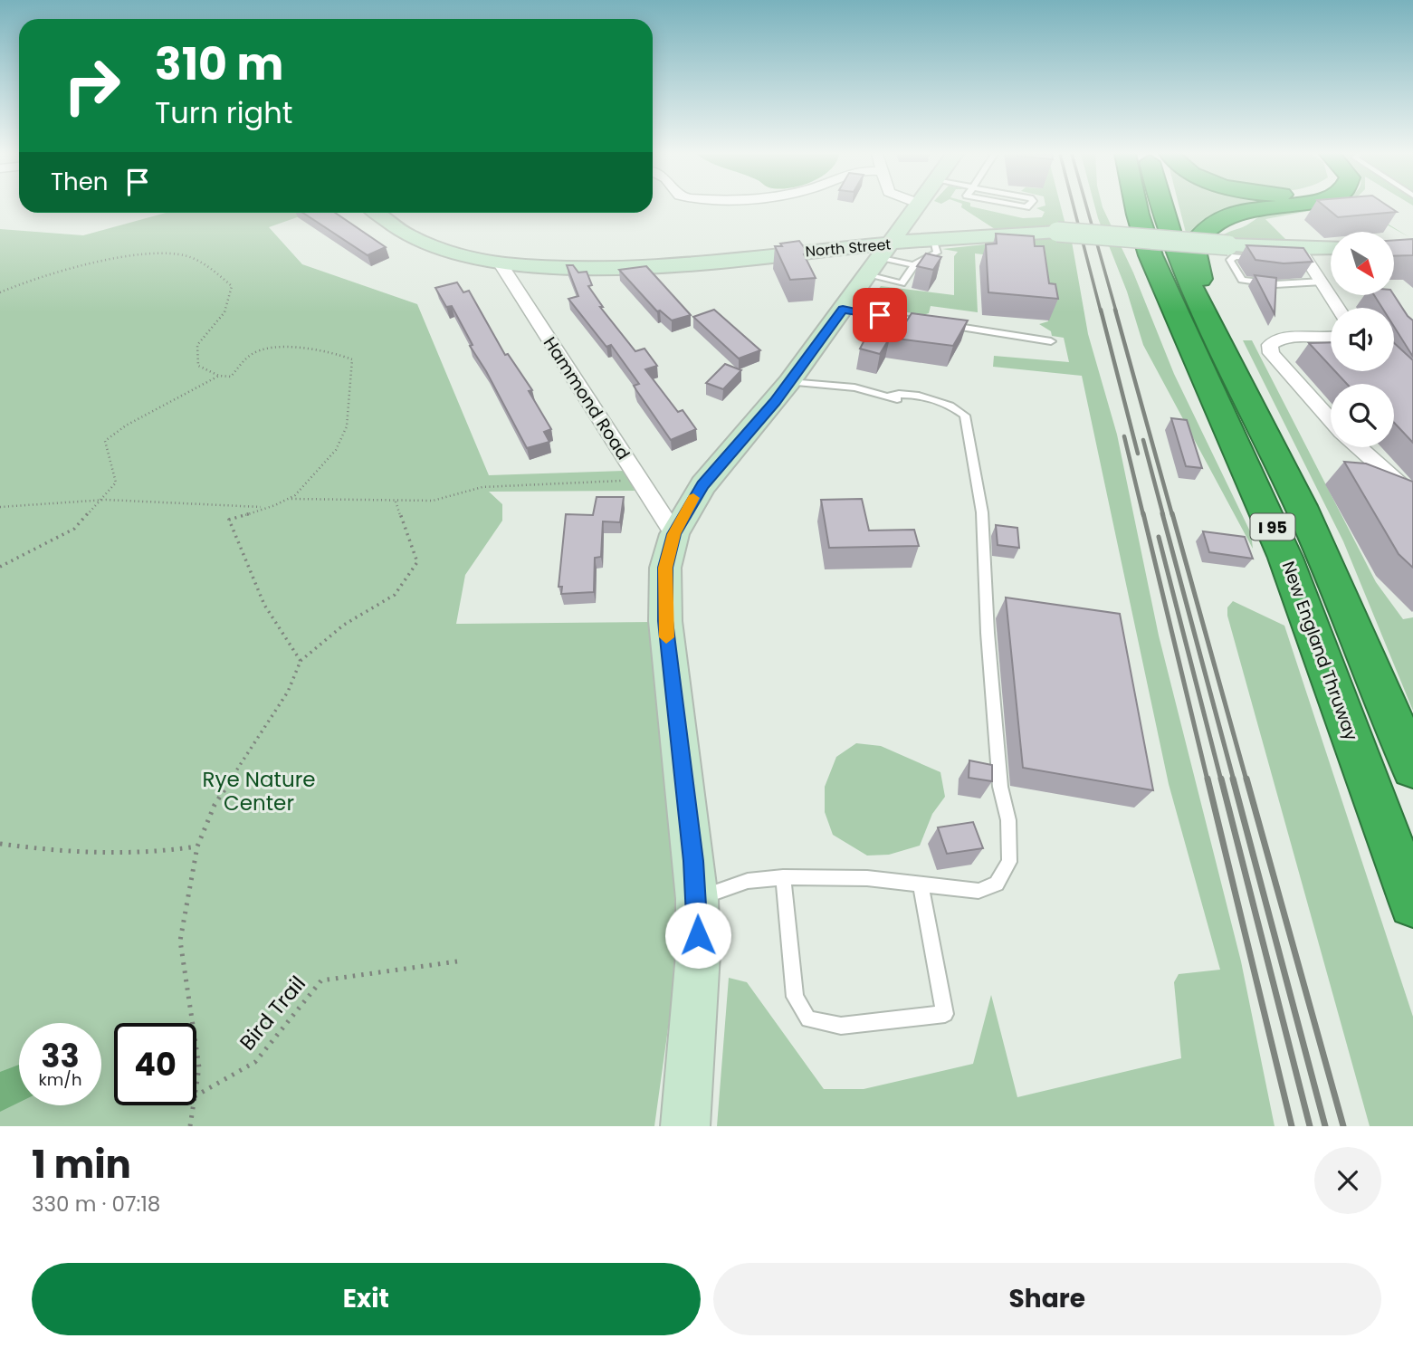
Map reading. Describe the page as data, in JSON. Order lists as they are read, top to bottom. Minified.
{"streets":{"highway":["I 95","New England Thruway"],"street":["North Street","Hammond Road"],"path":["Bird Trail"]},"crossings":[["North Street","Hammond Road"]],"parks":["Rye Nature Center"],"north":"bottom right","page":{"turn":["310 m","Turn right"],"then":"Then","speed":"33 km/h","limit":"40","heading":["1 min","330 m · 07:18"],"buttons":["Exit","Share"]}}
